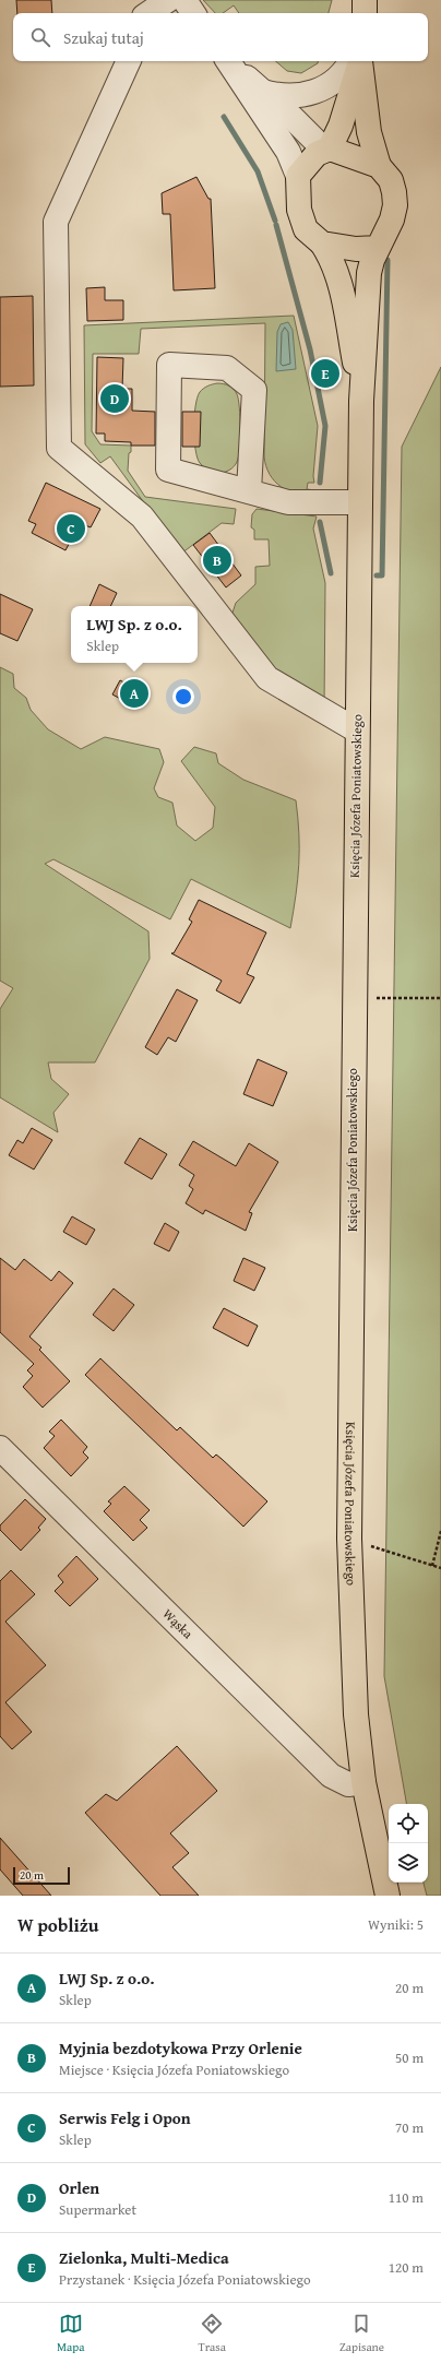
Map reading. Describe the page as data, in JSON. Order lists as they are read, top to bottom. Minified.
{"streets":{"main road":["Księcia Józefa Poniatowskiego"],"street":["Wąska"]},"crossings":[["Księcia Józefa Poniatowskiego","Wąska"]],"scale_bar":"20 m","page":{"search":"Szukaj tutaj","pins":["E","D","C","B","A"],"popup":["LWJ Sp. z o.o.","Sklep"],"scale":"20 m","heading":["W pobliżu","Wyniki: 5"],"list":[{"mark":"A","name":"LWJ Sp. z o.o.","note":"Sklep","value":"20 m"},{"mark":"B","name":"Myjnia bezdotykowa Przy Orlenie","note":"Miejsce · Księcia Józefa Poniatowskiego","value":"50 m"},{"mark":"C","name":"Serwis Felg i Opon","note":"Sklep","value":"70 m"},{"mark":"D","name":"Orlen","note":"Supermarket","value":"110 m"},{"mark":"E","name":"Zielonka, Multi-Medica","note":"Przystanek · Księcia Józefa Poniatowskiego","value":"120 m"}],"nav":["Mapa","Trasa","Zapisane"]}}
